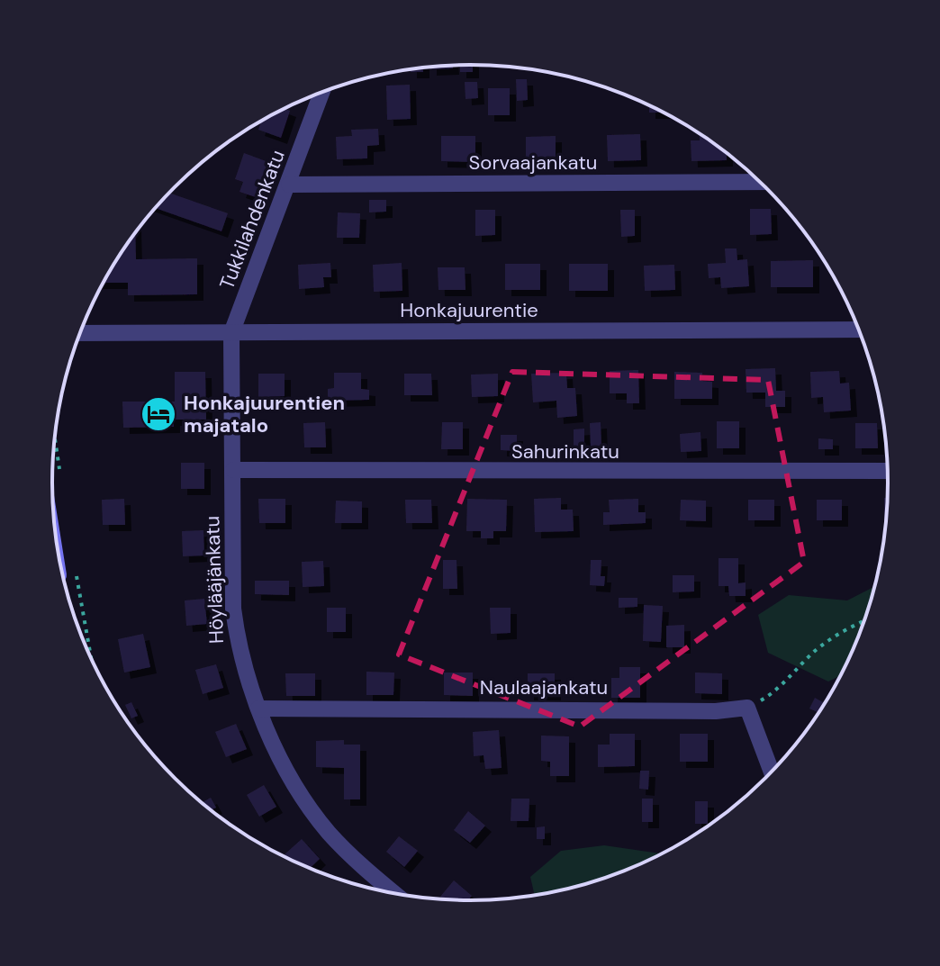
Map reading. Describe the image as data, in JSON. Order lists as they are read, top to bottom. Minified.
{"streets":{"street":["Sorvaajankatu","Tukkilahdenkatu","Honkajuurentie","Sahurinkatu","Höylääjänkatu","Naulaajankatu"]},"crossings":[["Sorvaajankatu","Tukkilahdenkatu"],["Tukkilahdenkatu","Honkajuurentie"],["Tukkilahdenkatu","Höylääjänkatu"],["Honkajuurentie","Höylääjänkatu"],["Sahurinkatu","Höylääjänkatu"],["Höylääjänkatu","Naulaajankatu"]],"places":{"hotel":["Honkajuurentien majatalo"]}}
